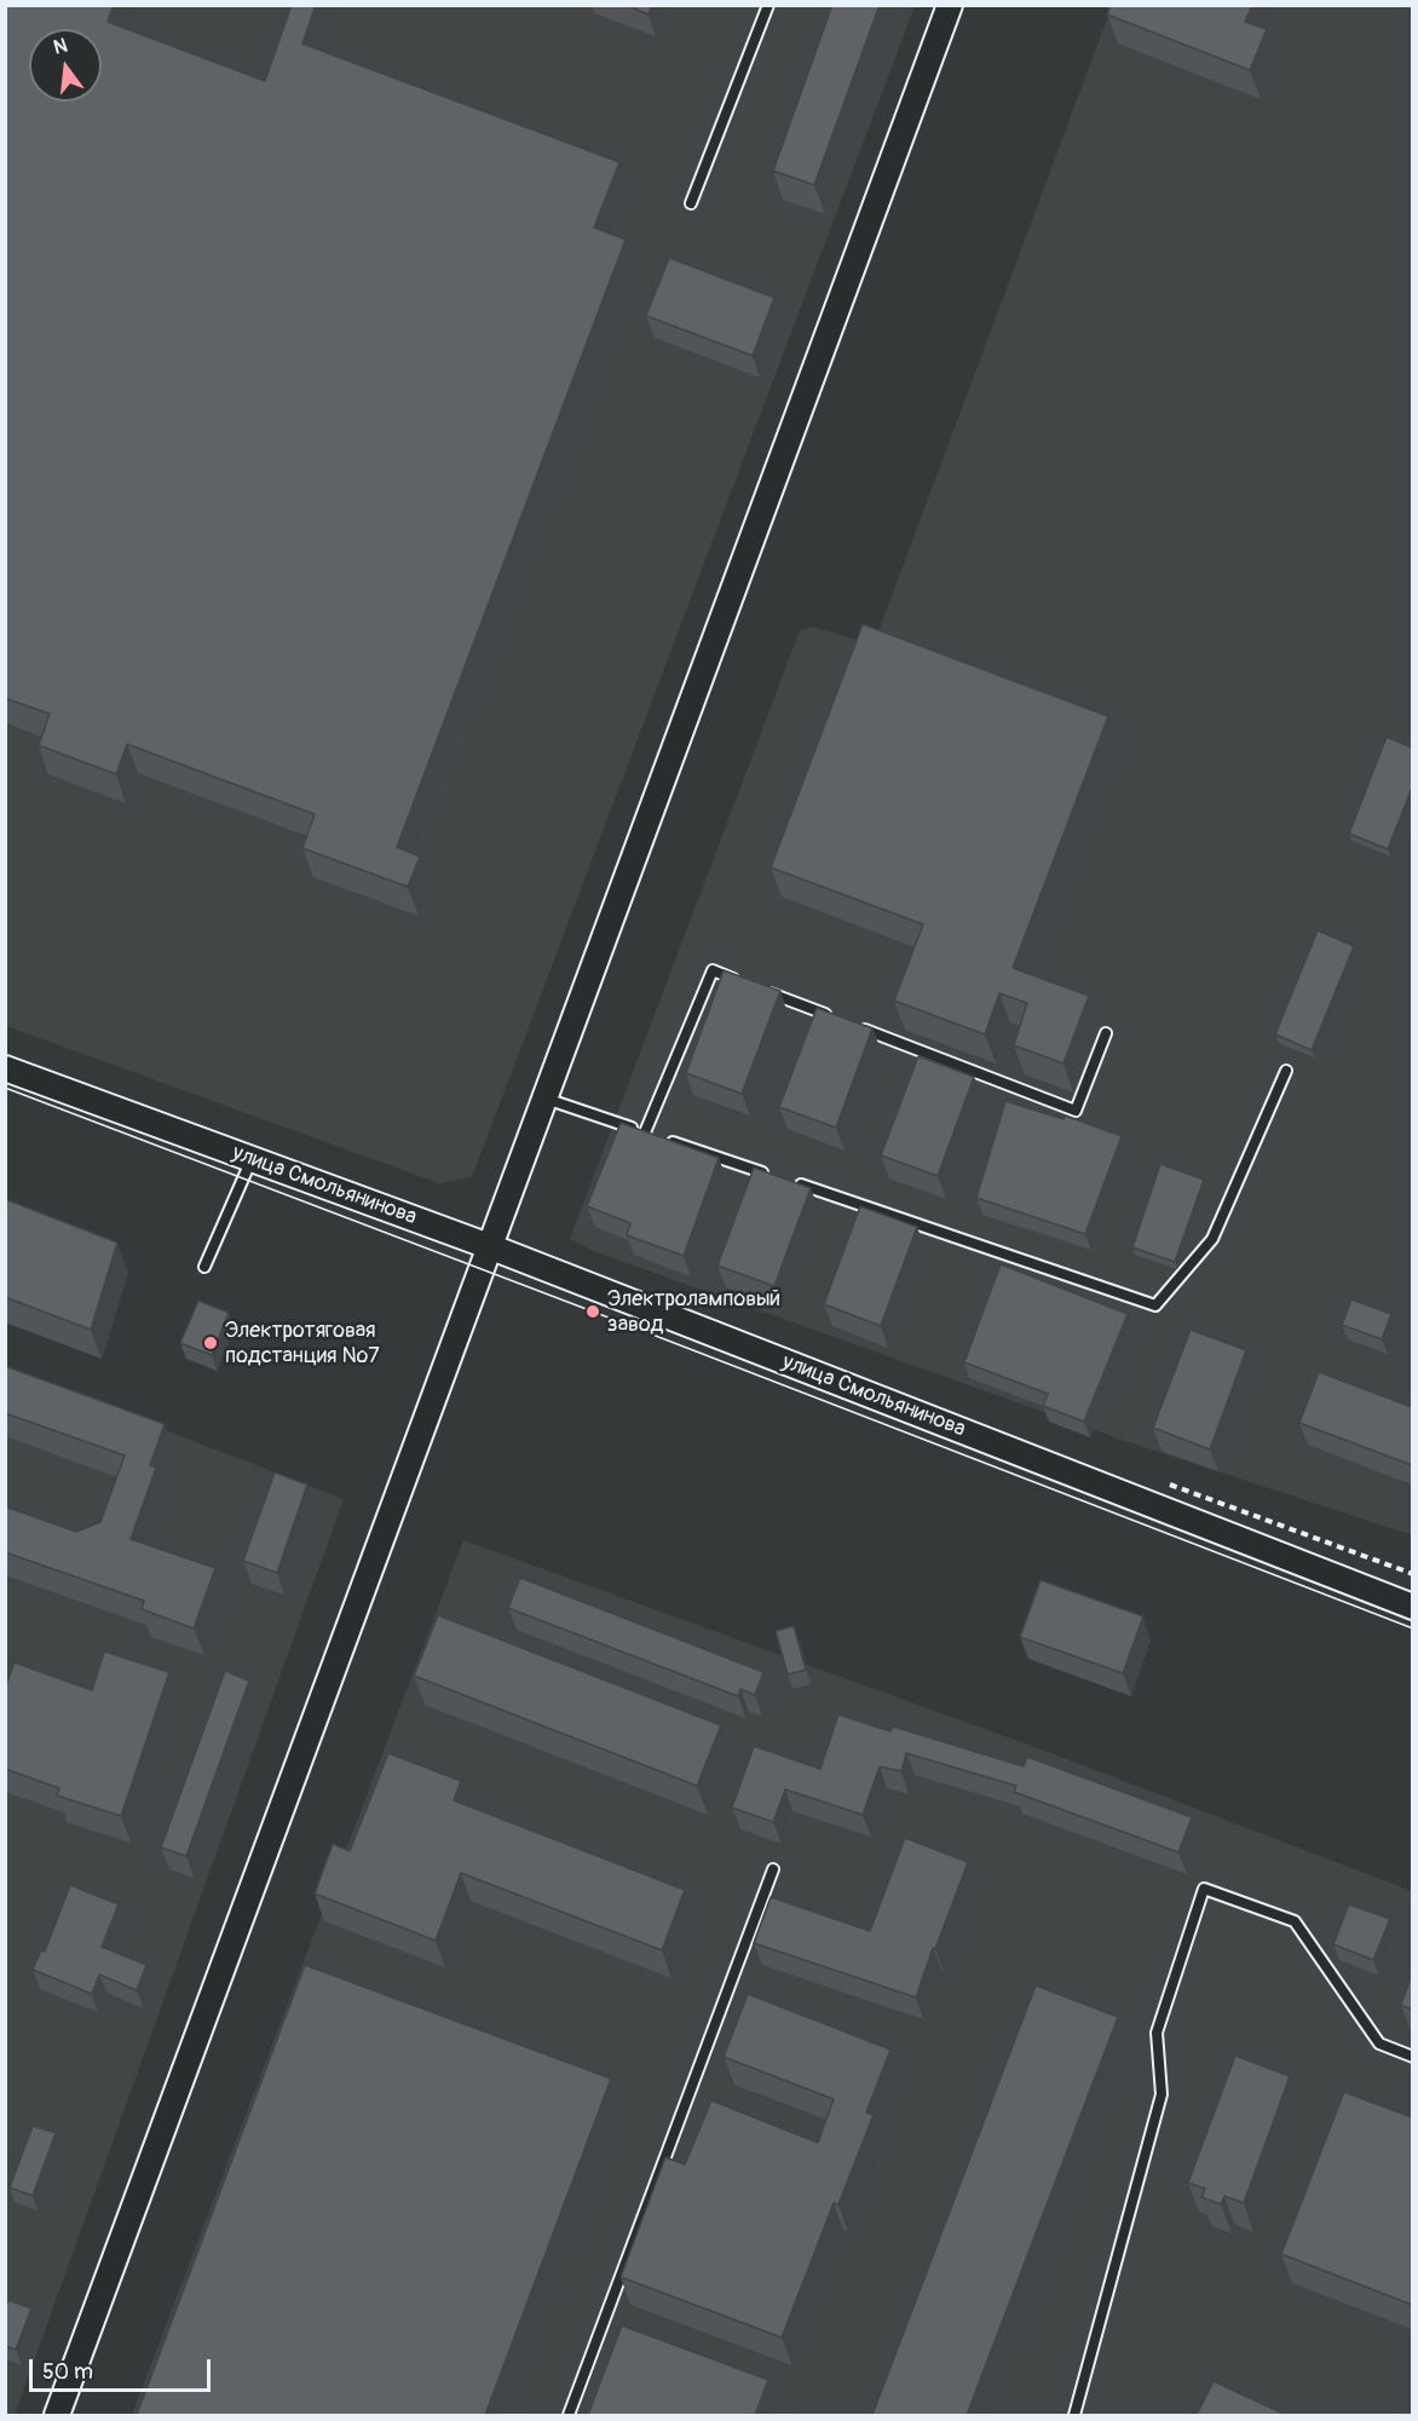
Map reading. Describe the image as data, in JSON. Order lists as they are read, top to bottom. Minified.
{"streets":{"street":["улица Смольянинова"]},"places":["Электроламповый завод","Электротяговая подстанция №7"],"scale_bar":"50 m","north":"top"}
